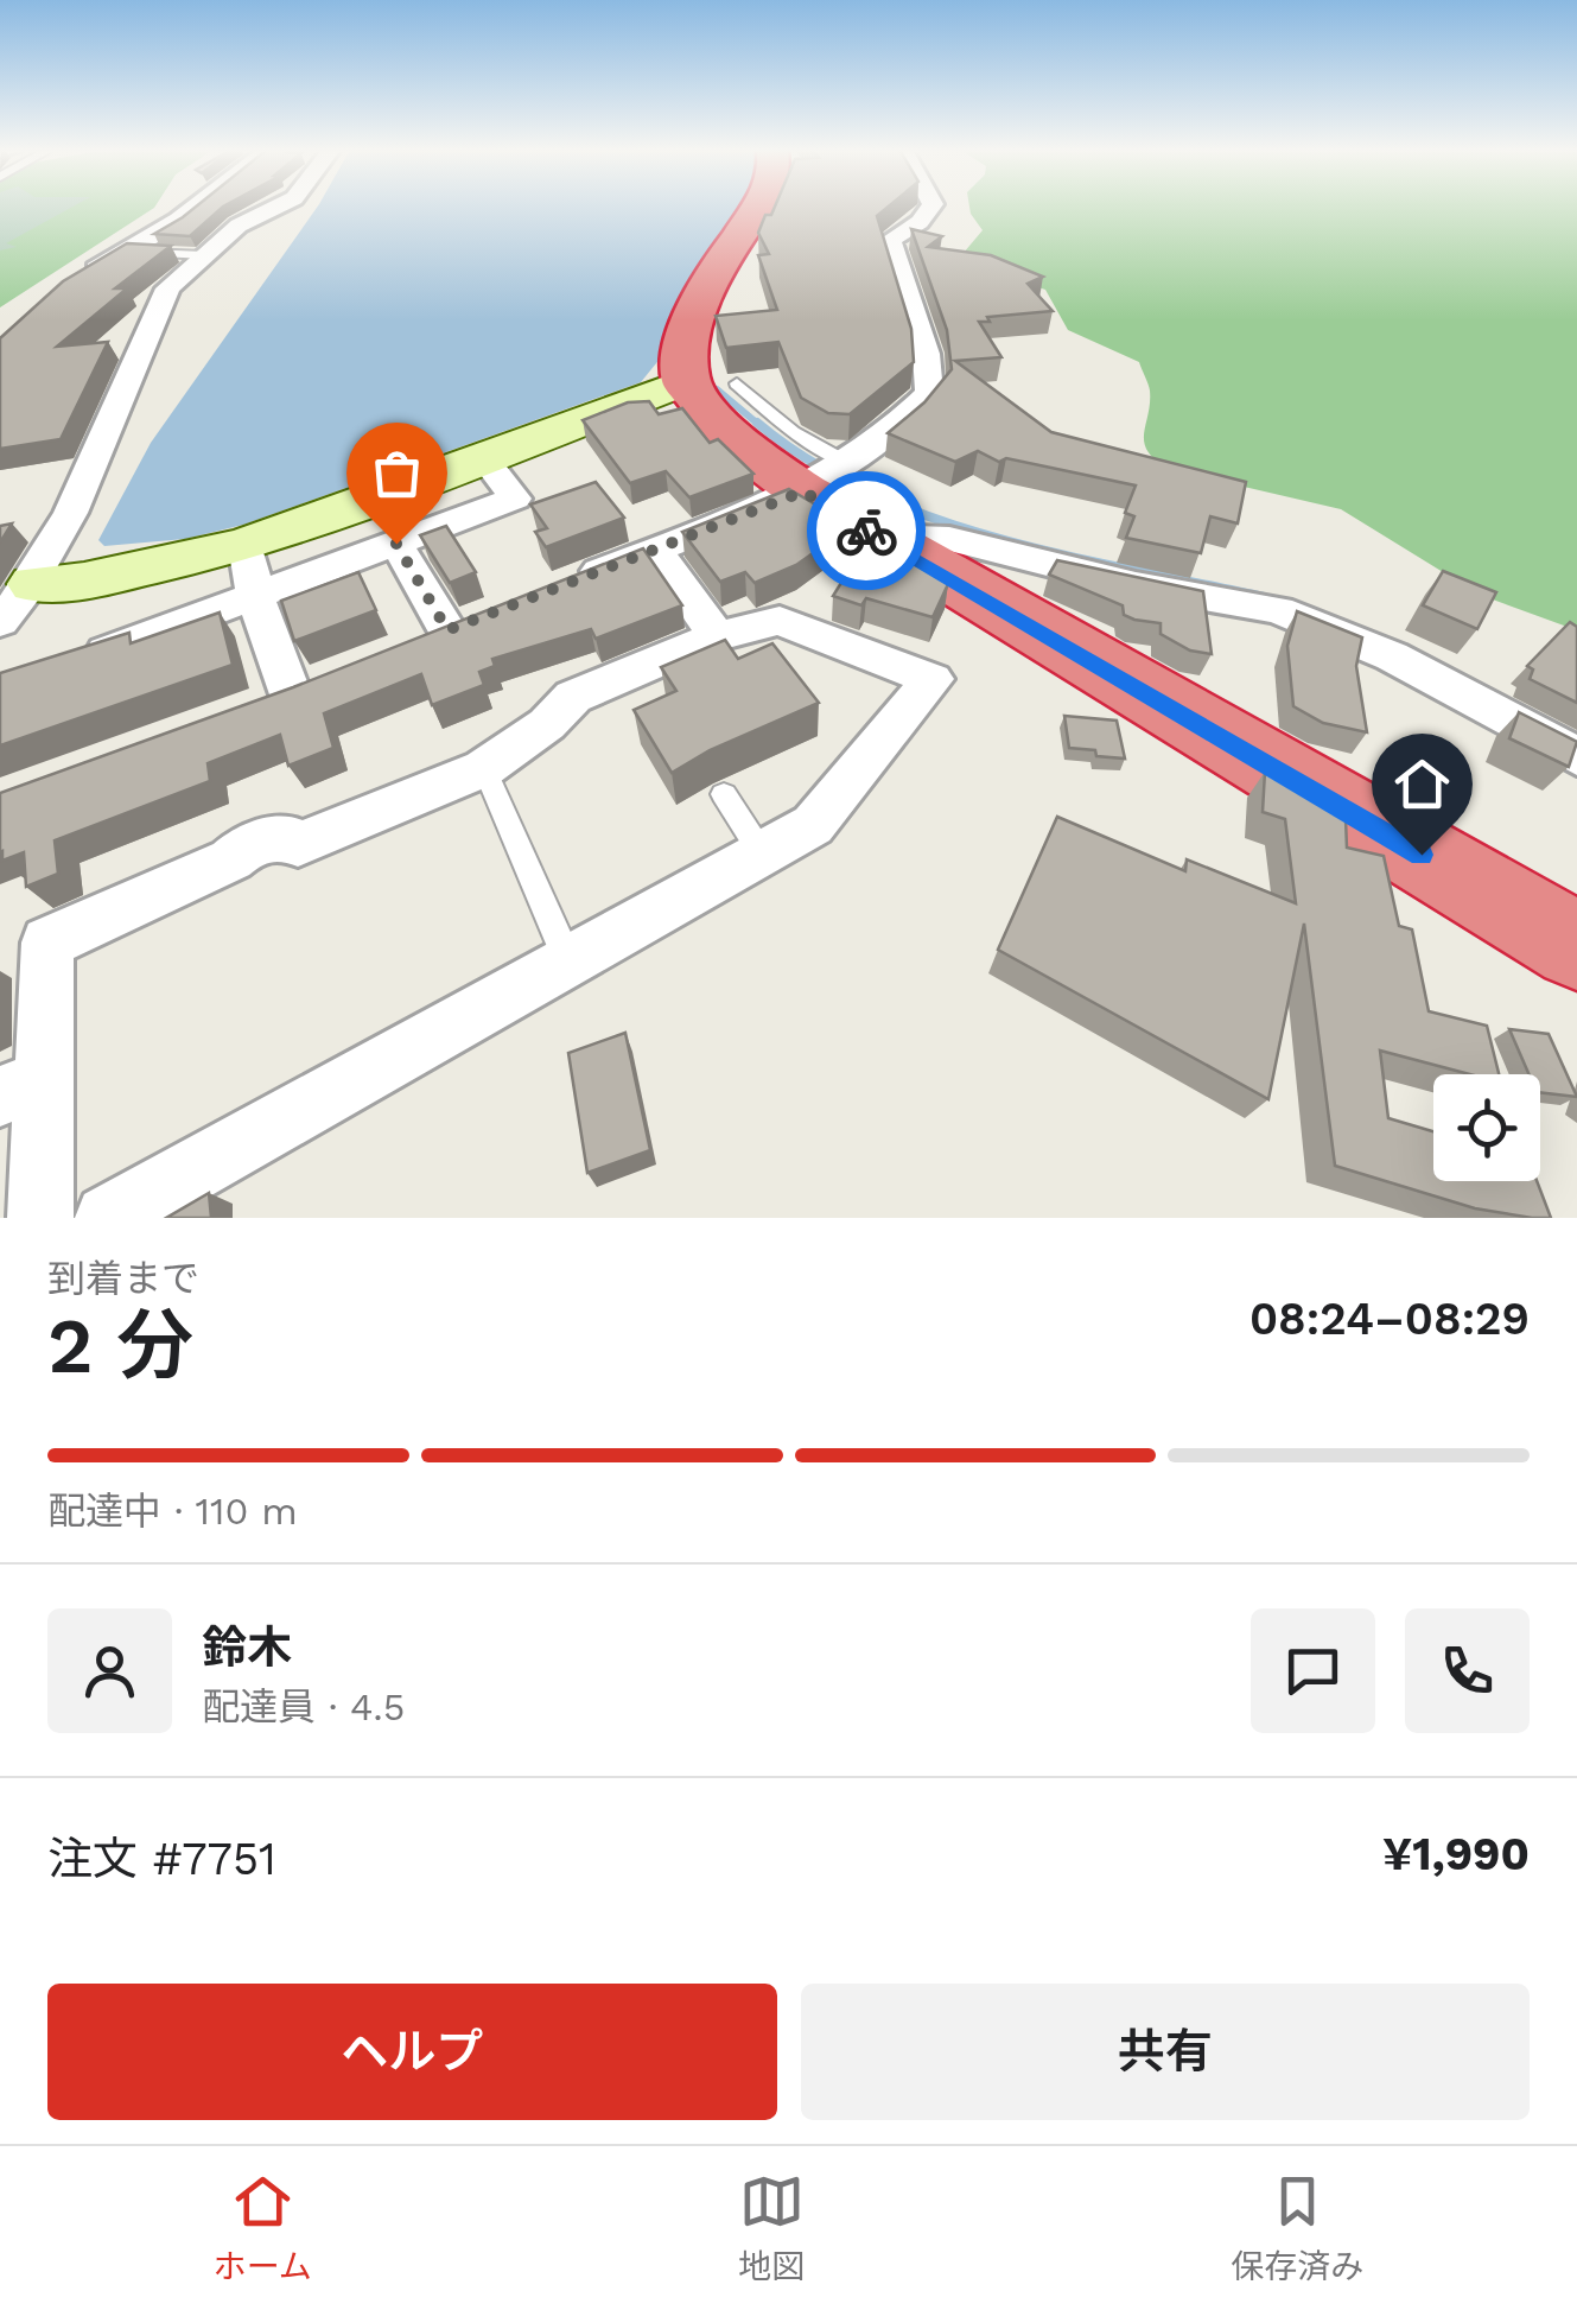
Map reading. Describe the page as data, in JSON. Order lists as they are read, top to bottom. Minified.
{"page":{"heading":["2 分","到着まで","08:24–08:29"],"panel":["鈴木","配達員 · 4.5","注文 #7751","¥1,990"],"bar":"配達中 · 110 m","buttons":["ヘルプ","共有"],"tabs":["ホーム","地図","保存済み"]}}
